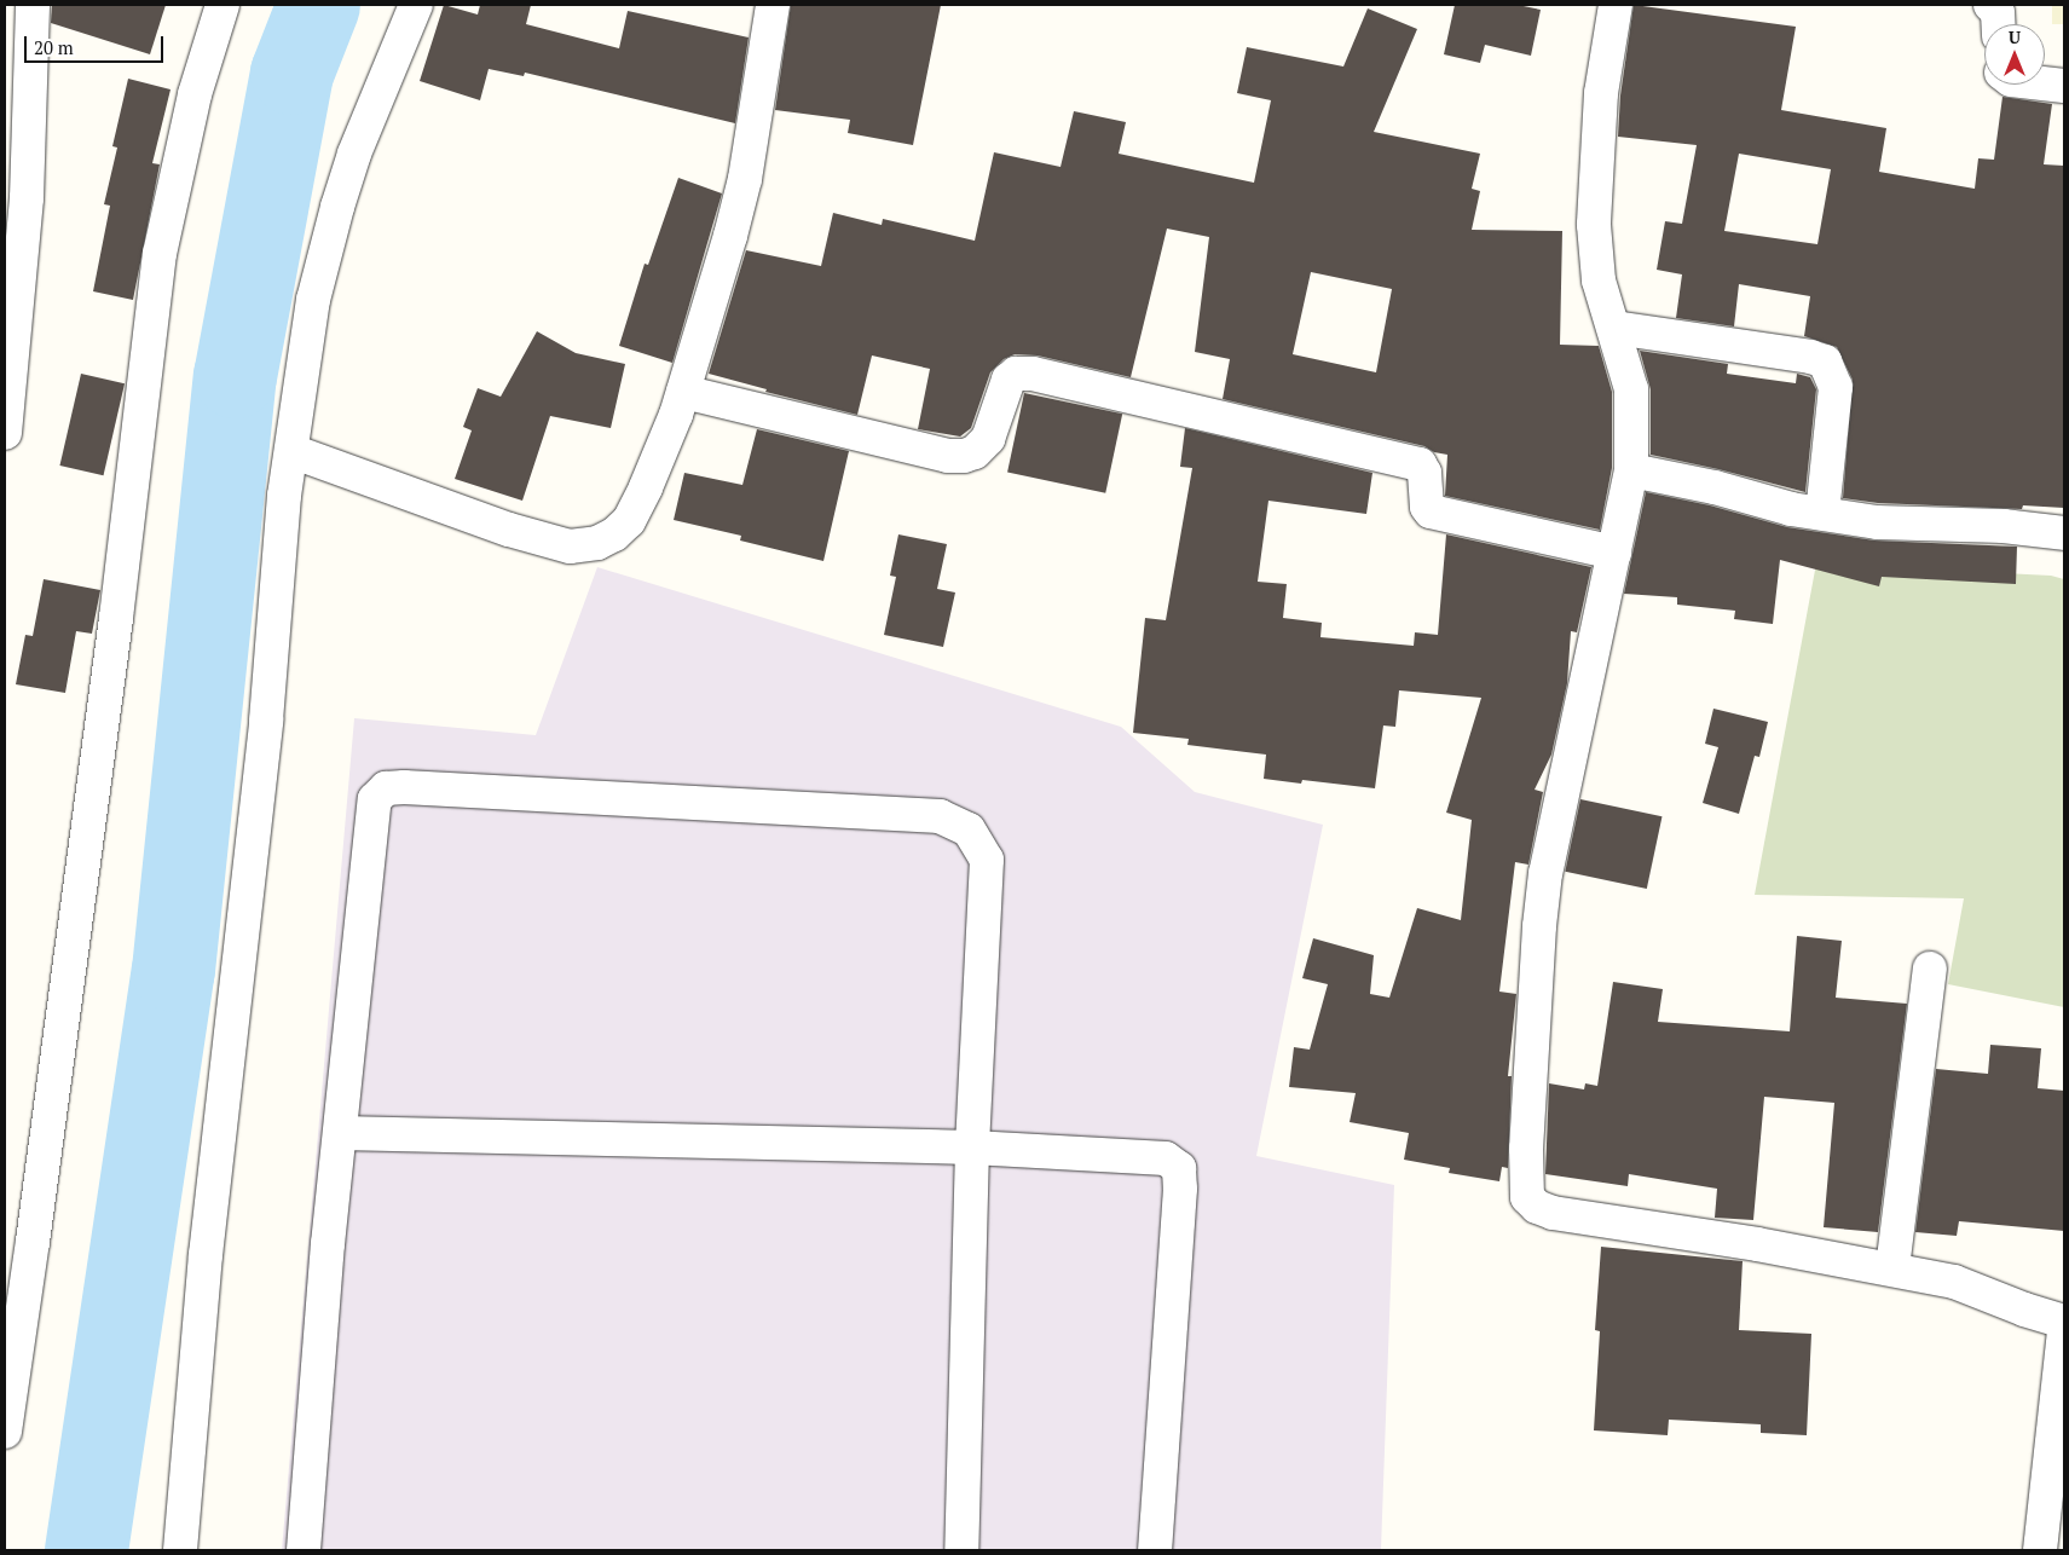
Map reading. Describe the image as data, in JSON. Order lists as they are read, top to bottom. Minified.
{"scale_bar":"20 m","north":"top"}
